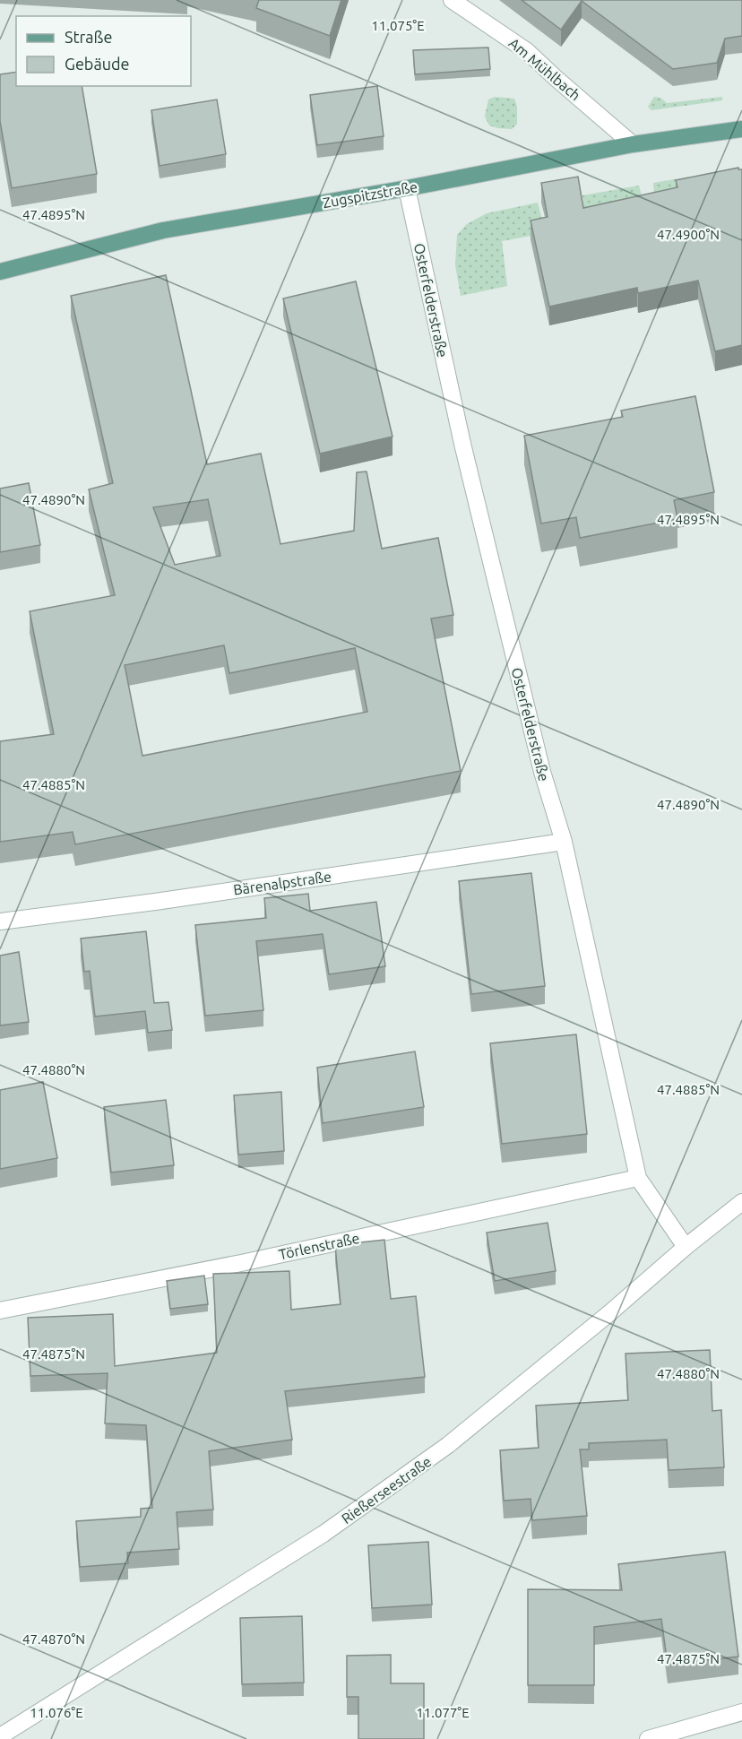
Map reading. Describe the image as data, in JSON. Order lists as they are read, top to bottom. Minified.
{"streets":{"main road":["Zugspitzstraße"],"street":["Am Mühlbach","Osterfelderstraße","Bärenalpstraße","Törlenstraße","Rießerseestraße"]},"crossings":[["Am Mühlbach","Zugspitzstraße"],["Zugspitzstraße","Osterfelderstraße"],["Osterfelderstraße","Bärenalpstraße"],["Osterfelderstraße","Törlenstraße"],["Osterfelderstraße","Rießerseestraße"]],"legend":["Straße","Gebäude"],"coordinates":["11.075°E","47.4895°N","47.4900°N","47.4890°N","47.4885°N","47.4880°N","47.4875°N","47.4870°N","11.076°E","11.077°E"]}
